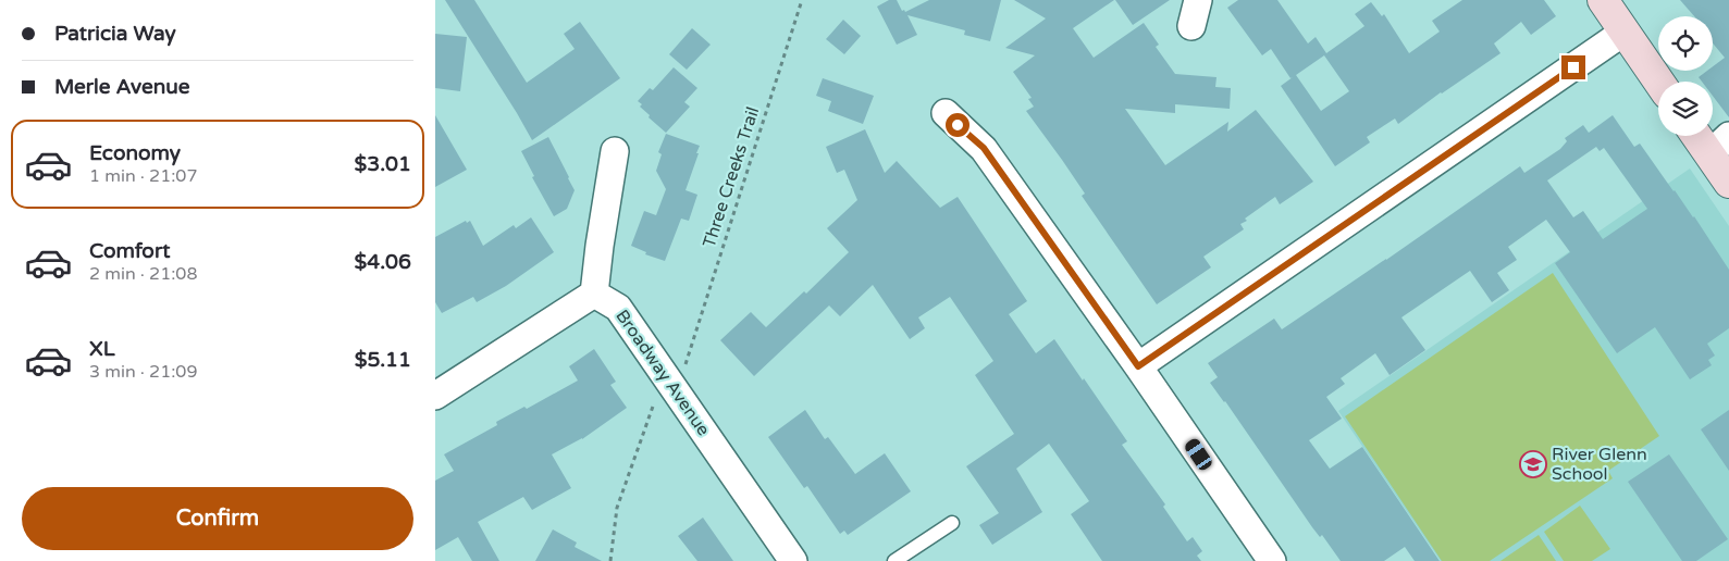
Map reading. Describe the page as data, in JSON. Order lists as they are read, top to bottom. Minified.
{"streets":{"street":["Broadway Avenue"],"path":["Three Creeks Trail"]},"places":{"school or university":["River Glenn School"]},"page":{"banner":["Patricia Way","Merle Avenue"],"list":[{"name":"Economy","note":"1 min · 21:07","value":"$3.01"},{"name":"Comfort","note":"2 min · 21:08","value":"$4.06"},{"name":"XL","note":"3 min · 21:09","value":"$5.11"}],"buttons":"Confirm"}}
